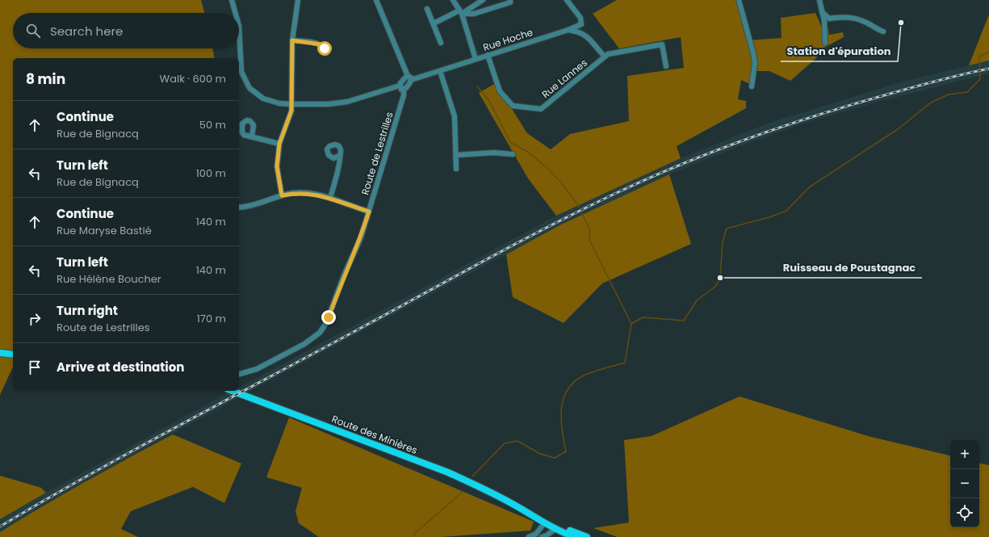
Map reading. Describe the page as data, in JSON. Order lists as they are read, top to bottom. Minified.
{"streets":{"main road":["Route des Minières"],"street":["Rue Hoche","Rue Lannes","Route de Lestrilles"]},"crossings":[["Rue Hoche","Rue Lannes"]],"places":["Station d'épuration","Ruisseau de Poustagnac"],"page":{"search":"Search here","heading":["8 min","Walk · 600 m"],"list":[["Continue","Rue de Bignacq","50 m"],["Turn left","Rue de Bignacq","100 m"],["Continue","Rue Maryse Bastié","140 m"],["Turn left","Rue Hélène Boucher","140 m"],["Turn right","Route de Lestrilles","170 m"],"Arrive at destination"],"map_buttons":["+","−"]}}
